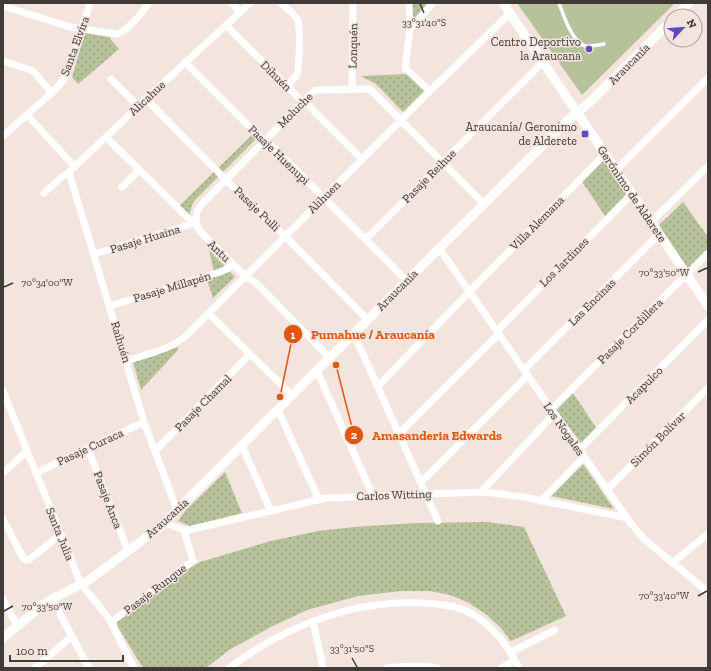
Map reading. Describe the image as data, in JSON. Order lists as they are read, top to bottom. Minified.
{"streets":{"street":["Santa Elvira","Lonquén","Araucanía","Dihuén","Alicahue","Moluche","Pasaje Huenupi","Pasaje Reihue","Gerónimo de Alderete","Alihuen","Pasaje Pulli","Villa Alemana","Pasaje Huaina","Antu","Los Jardines","Pasaje Millapén","Las Encinas","Pasaje Cordillera","Raihuén","Acapulco","Pasaje Chamal","Los Nogales","Simón Bolívar","Pasaje Curaca","Carlos Witting","Pasaje Anca","Santa Julia","Pasaje Rungue"]},"crossings":[["Lonquén","Moluche"],["Araucanía","Moluche"],["Araucanía","Pasaje Huenupi"],["Araucanía","Gerónimo de Alderete"],["Araucanía","Pasaje Pulli"],["Araucanía","Antu"],["Araucanía","Raihuén"],["Araucanía","Los Nogales"],["Araucanía","Pasaje Anca"],["Araucanía","Santa Julia"],["Dihuén","Alicahue"],["Dihuén","Moluche"],["Dihuén","Alihuen"],["Alicahue","Pasaje Huenupi"],["Alicahue","Pasaje Pulli"],["Alicahue","Raihuén"],["Moluche","Pasaje Huenupi"],["Moluche","Pasaje Reihue"],["Moluche","Alihuen"],["Moluche","Pasaje Pulli"],["Moluche","Pasaje Huaina"],["Moluche","Antu"],["Pasaje Huenupi","Pasaje Reihue"],["Pasaje Huenupi","Alihuen"],["Pasaje Reihue","Gerónimo de Alderete"],["Gerónimo de Alderete","Alihuen"],["Gerónimo de Alderete","Villa Alemana"],["Gerónimo de Alderete","Los Jardines"],["Gerónimo de Alderete","Las Encinas"],["Gerónimo de Alderete","Pasaje Cordillera"],["Alihuen","Pasaje Pulli"],["Alihuen","Antu"],["Alihuen","Raihuén"],["Villa Alemana","Los Nogales"],["Pasaje Huaina","Antu"],["Pasaje Huaina","Raihuén"],["Antu","Pasaje Millapén"],["Los Jardines","Los Nogales"],["Pasaje Millapén","Raihuén"],["Las Encinas","Los Nogales"],["Pasaje Cordillera","Los Nogales"],["Pasaje Cordillera","Carlos Witting"],["Raihuén","Pasaje Chamal"],["Raihuén","Pasaje Curaca"],["Acapulco","Los Nogales"],["Los Nogales","Simón Bolívar"],["Los Nogales","Carlos Witting"],["Pasaje Curaca","Pasaje Anca"],["Pasaje Curaca","Santa Julia"],["Carlos Witting","Pasaje Rungue"],["Santa Julia","Pasaje Rungue"]],"places":{"other":["Centro Deportivo la Araucana","Amasanderia Edwards","Pumahue / Araucanía"],"transit":["Araucanía/ Geronimo de Alderete"]},"scale_bar":"100 m","north":"top right","coordinates":["33°31'40\"S","70°33'50\"W","70°34'00\"W","70°33'40\"W","33°31'50\"S"]}
